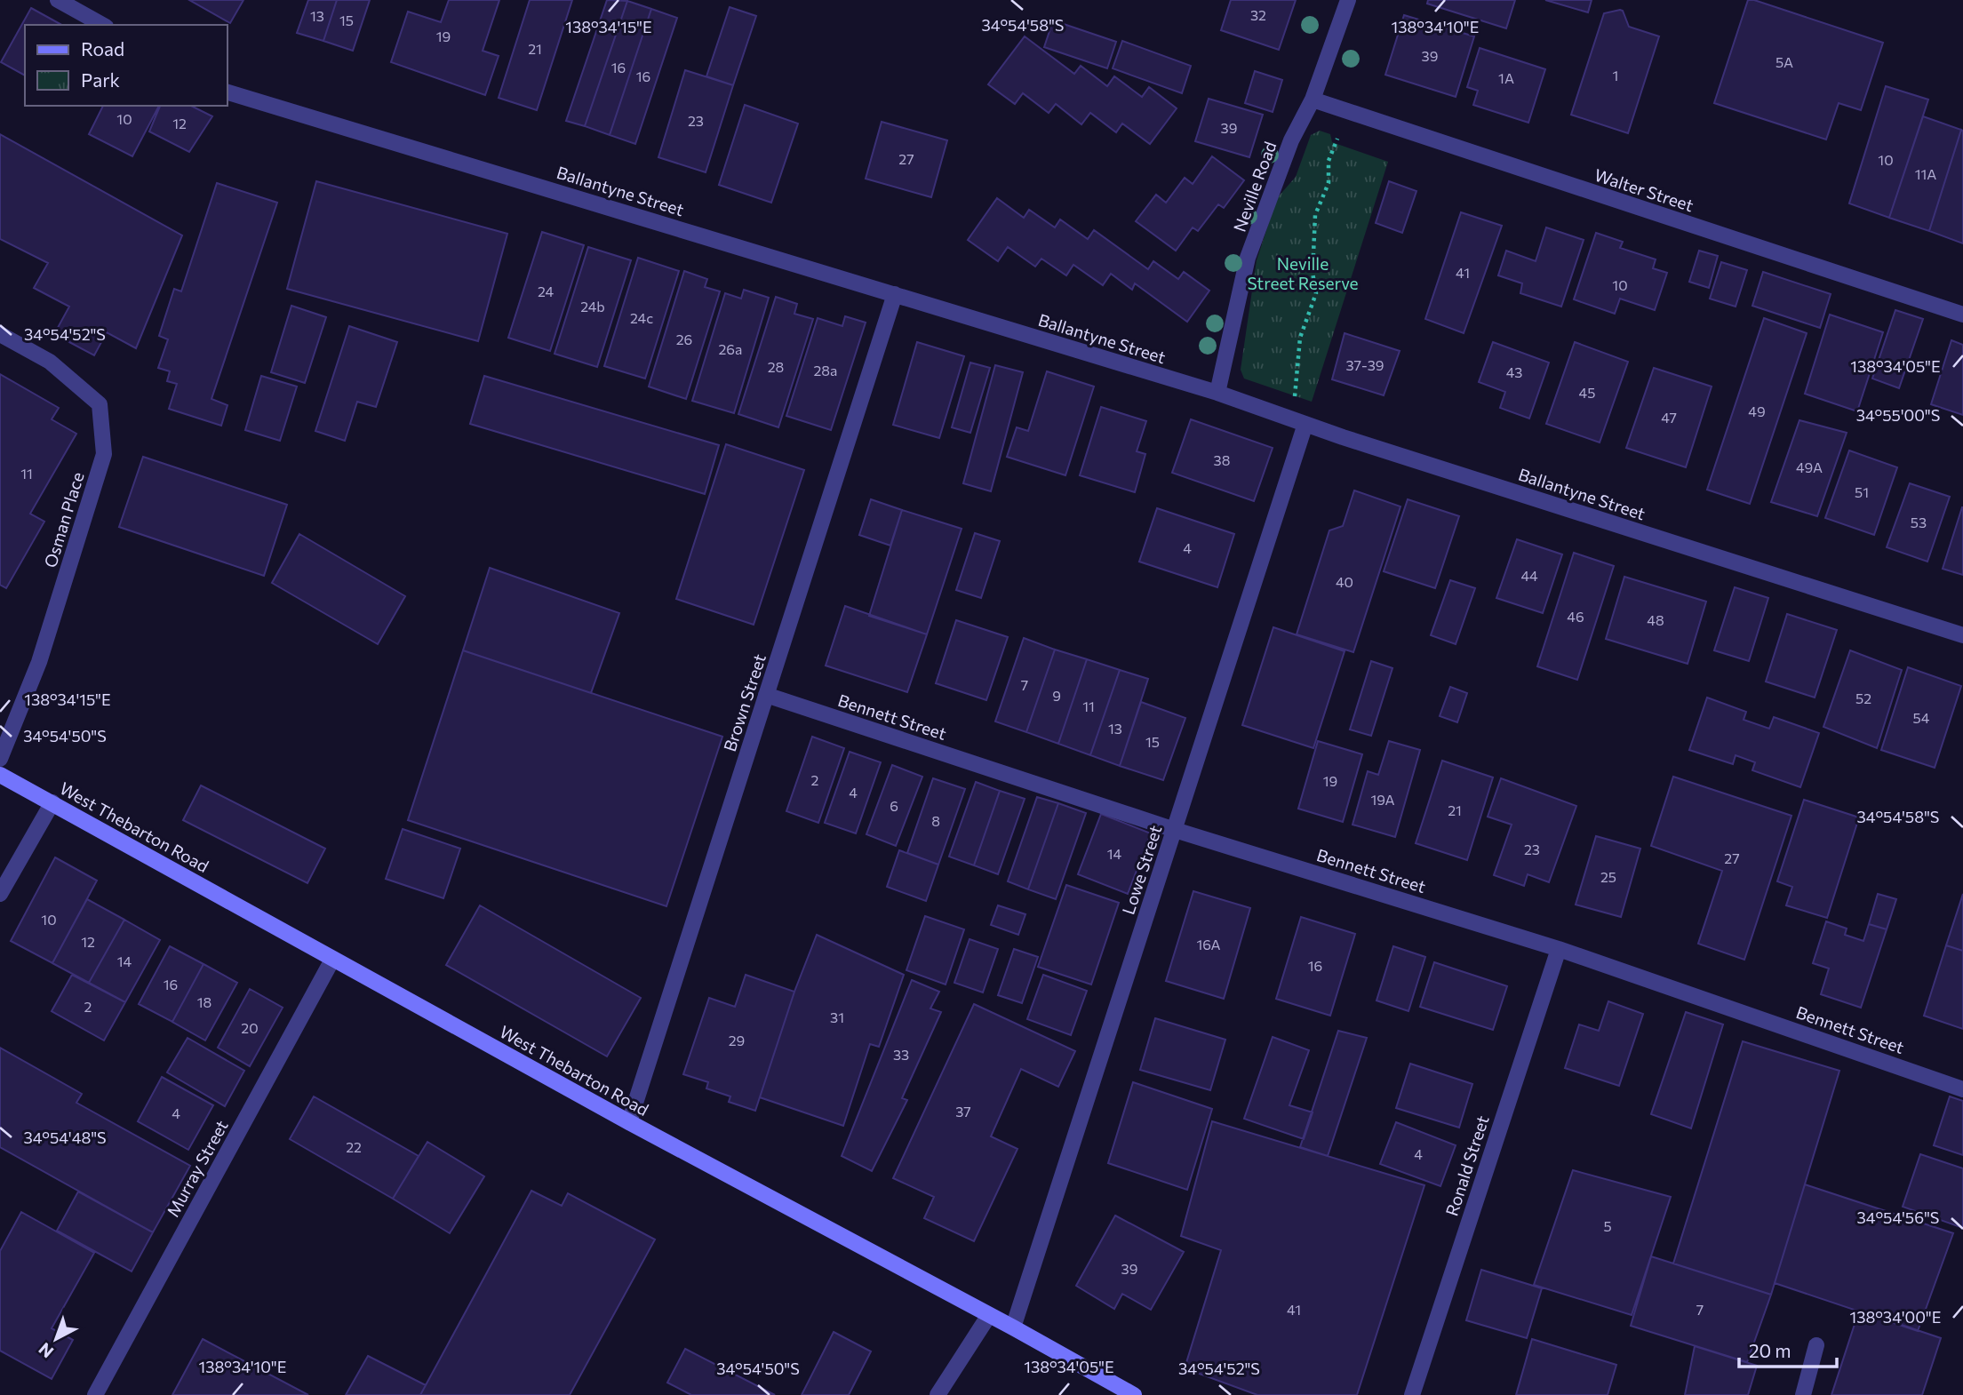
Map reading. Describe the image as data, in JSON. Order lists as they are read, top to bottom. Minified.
{"streets":{"street":["Neville Road","Walter Street","Ballantyne Street","Osman Place","Brown Street","Bennett Street","West Thebarton Road","Lowe Street","Ronald Street","Murray Street"]},"crossings":[["Neville Road","Walter Street"],["Neville Road","Ballantyne Street"],["Ballantyne Street","Brown Street"],["Ballantyne Street","Lowe Street"],["Brown Street","Bennett Street"],["Brown Street","West Thebarton Road"],["Bennett Street","Lowe Street"],["Bennett Street","Ronald Street"],["West Thebarton Road","Lowe Street"],["West Thebarton Road","Murray Street"]],"parks":["Neville Street Reserve"],"house_numbers":["32","13","15","19","21","39","5A","16","1","16","1A","10","23","12","39","27","10","11A","41","10","24","24b","24c","26","26a","37-39","28","28a","43","45","49","47","38","49A","11","51","53","4","44","40","46","48","7","9","52","11","54","13","15","2","19","4","19A","6","21","8","23","14","27","25","10","12","16A","14","16","16","18","2","31","20","29","33","37","4","22","4","5","39","41","7"],"legend":["Road","Park"],"scale_bar":"20 m","north":"bottom left","coordinates":["34°54'58\"S","138°34'15\"E","138°34'10\"E","34°54'52\"S","138°34'05\"E","34°55'00\"S","34°54'50\"S","34°54'48\"S","34°54'56\"S","138°34'00\"E"]}
